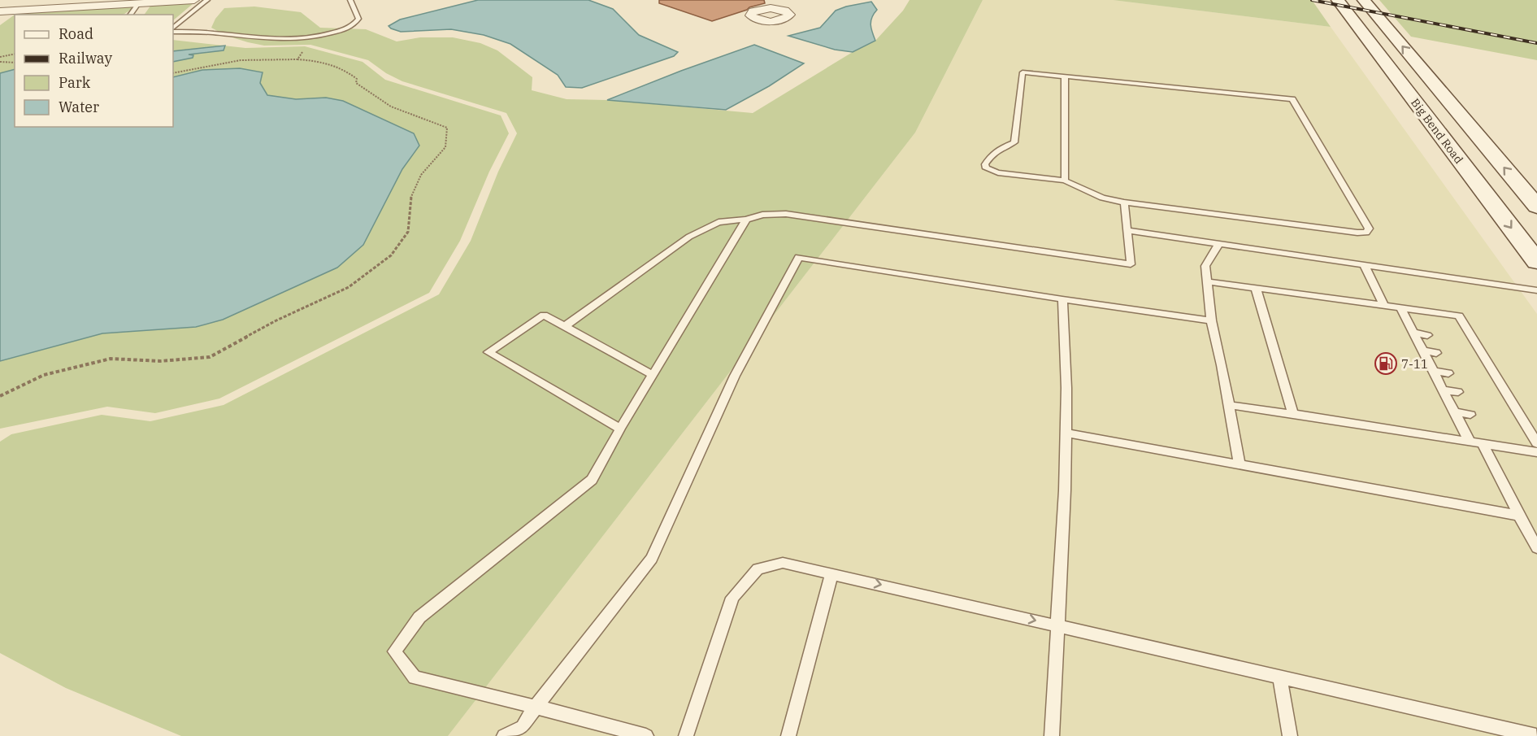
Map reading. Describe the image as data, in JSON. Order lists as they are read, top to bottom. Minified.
{"streets":{"main road":["Big Bend Road"]},"places":{"fuel station":["7-11"]},"legend":["Road","Railway","Park","Water"]}
